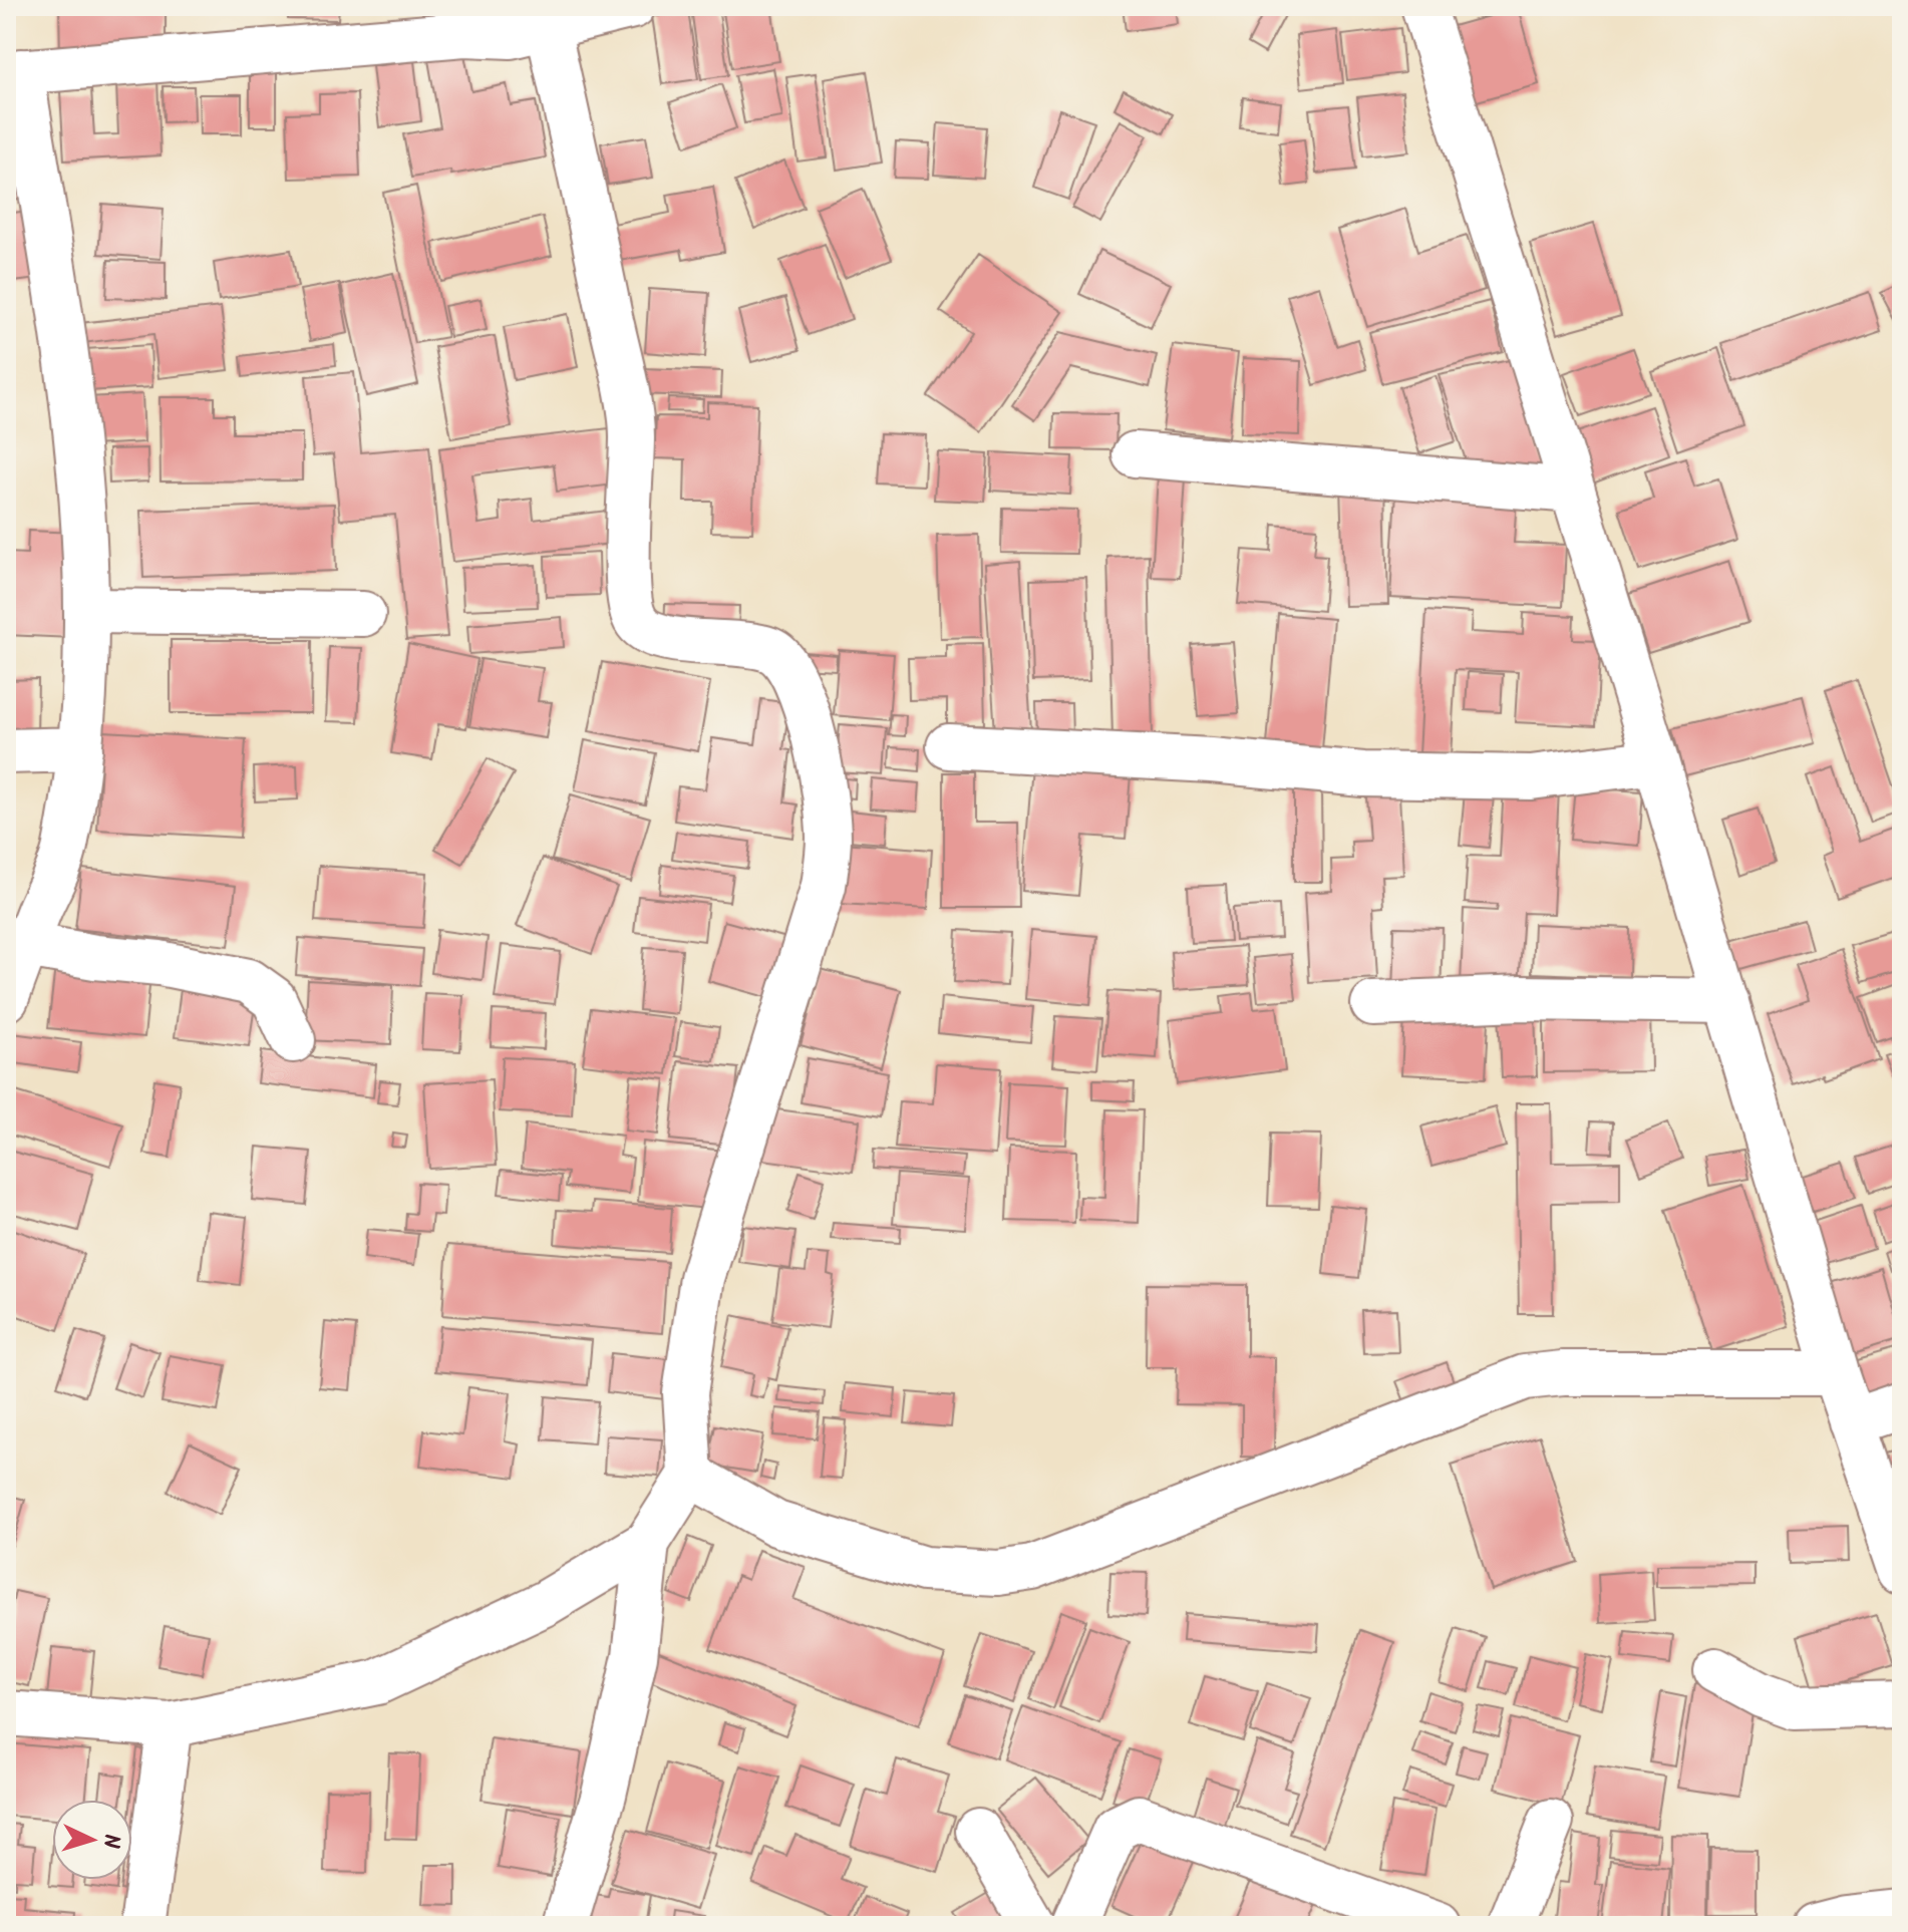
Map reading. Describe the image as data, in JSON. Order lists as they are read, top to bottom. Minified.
{"north":"right"}
